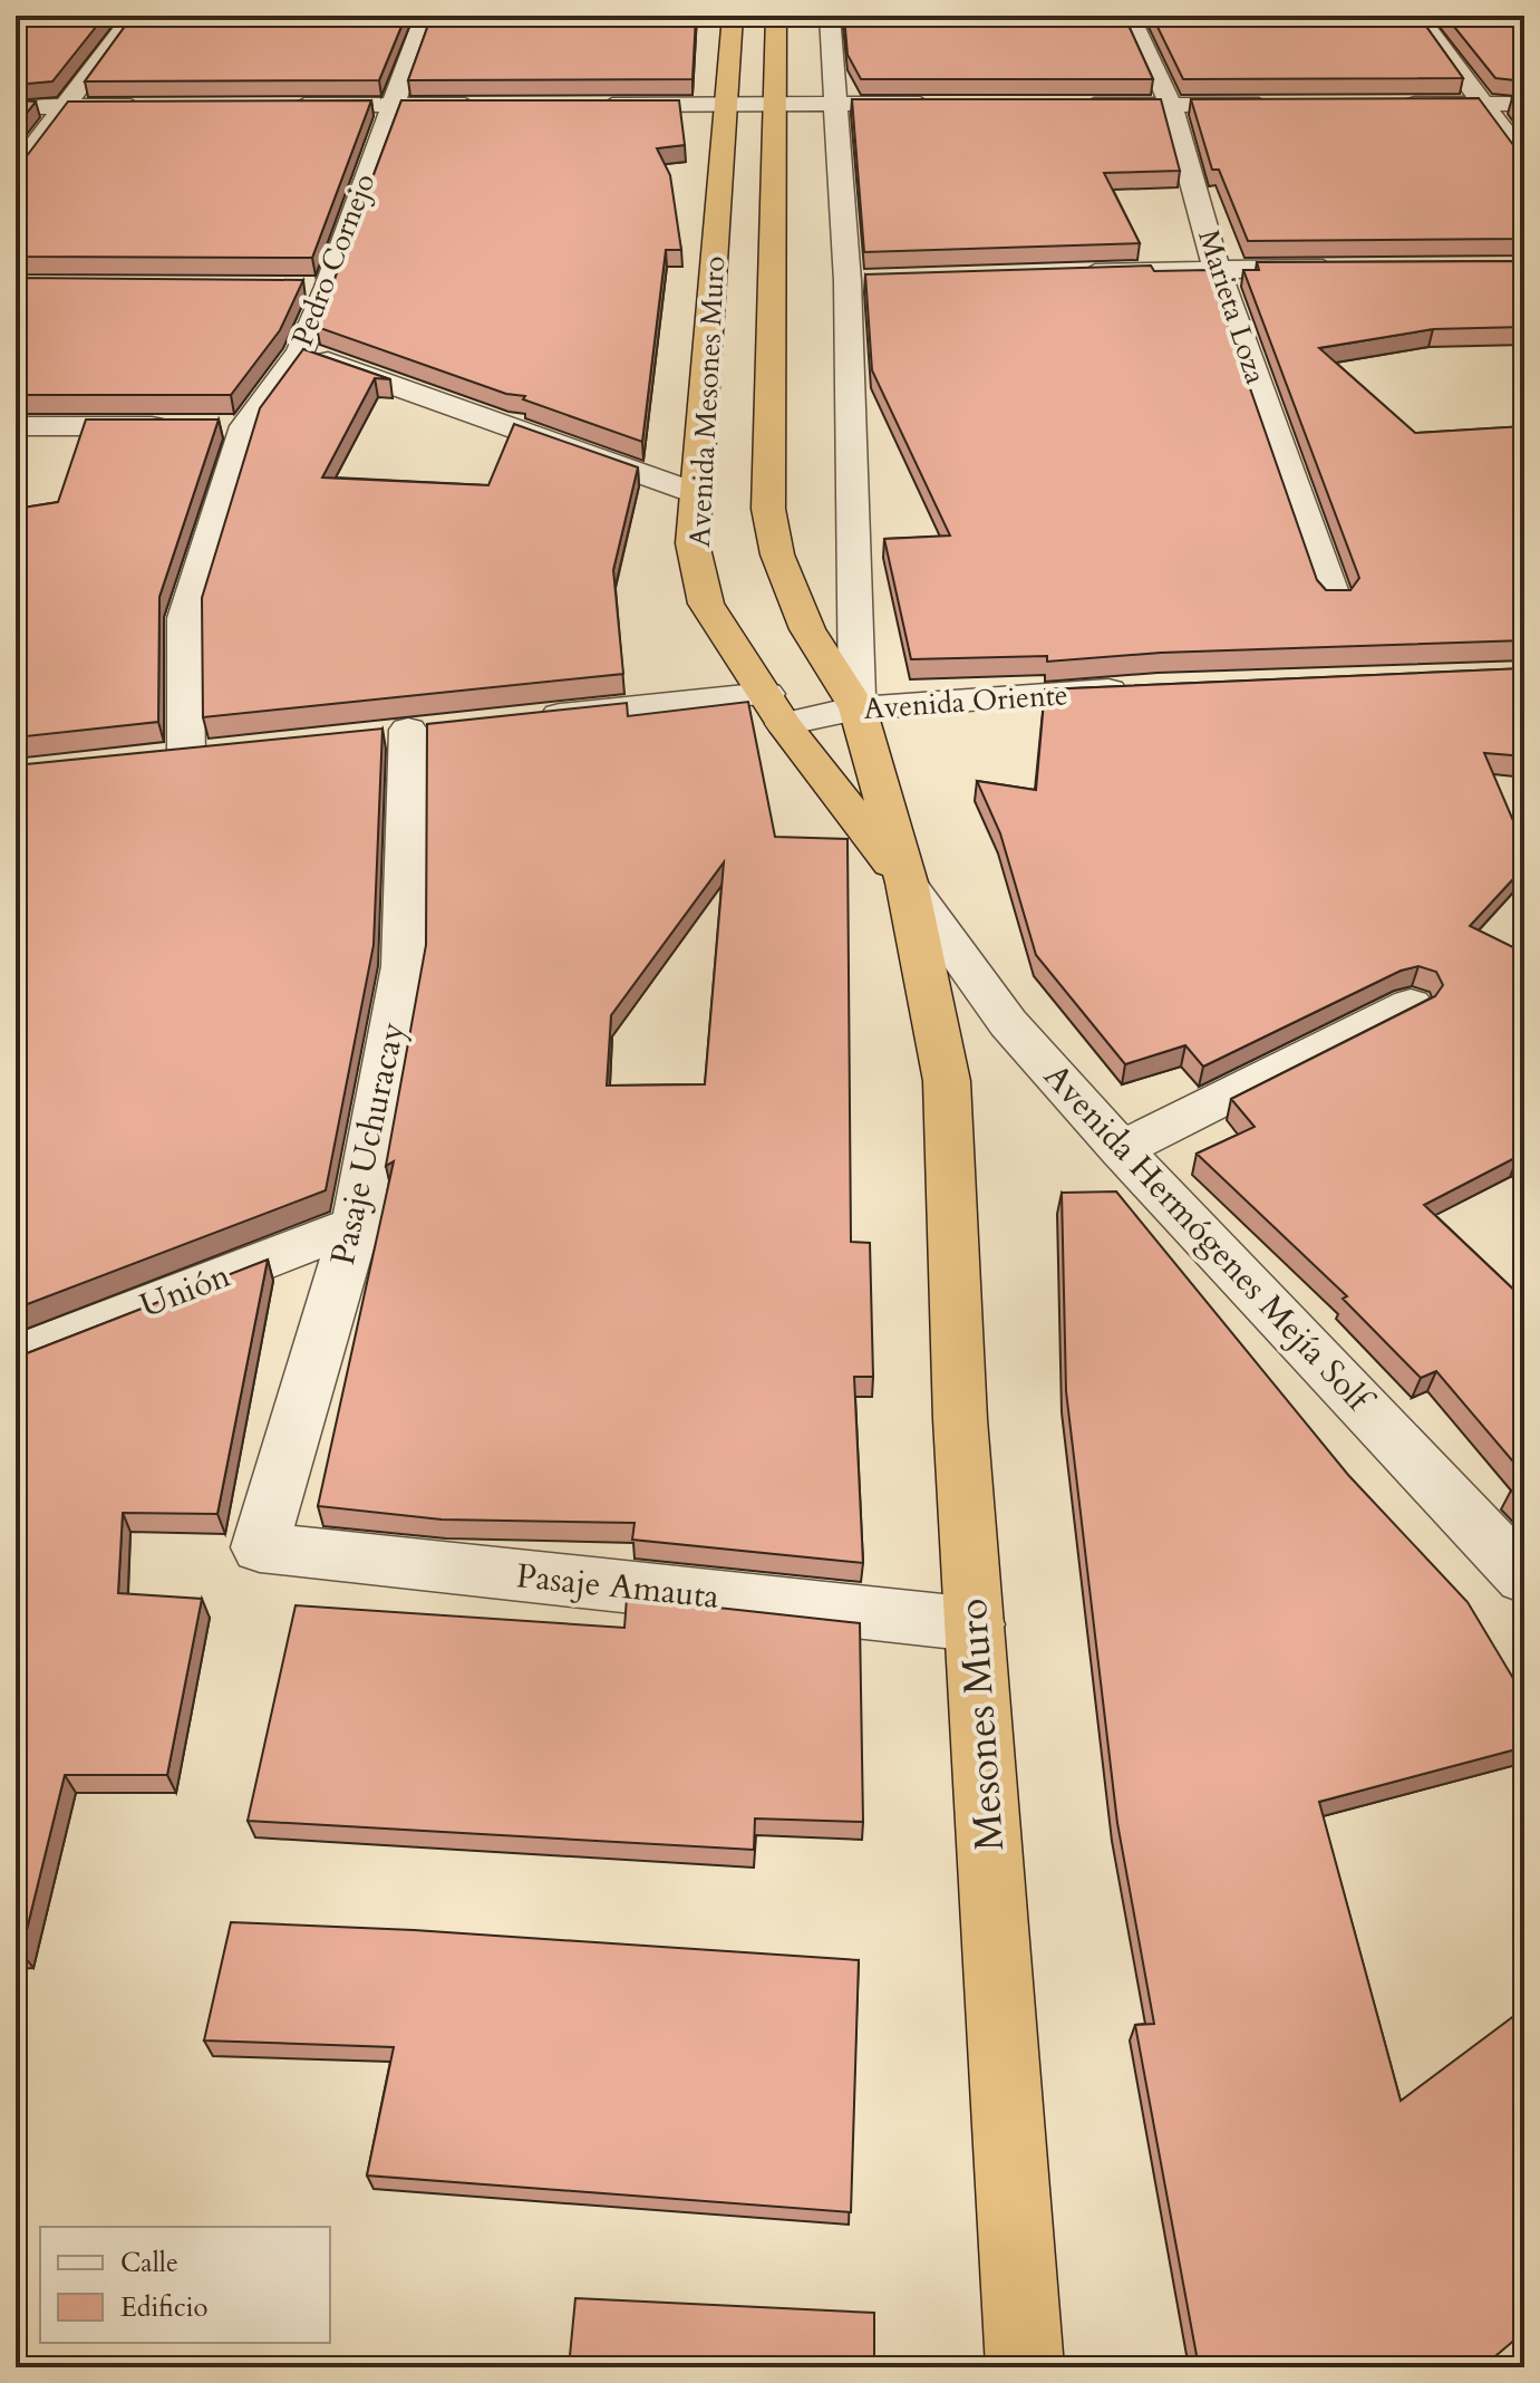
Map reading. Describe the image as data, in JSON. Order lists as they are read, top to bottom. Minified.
{"streets":{"highway":["Avenida Mesones Muro","Mesones Muro"],"street":["Pedro Cornejo","Marieta Loza","Avenida Oriente","Pasaje Uchuracay","Avenida Hermógenes Mejía Solf","Unión","Pasaje Amauta"]},"crossings":[["Avenida Mesones Muro","Avenida Oriente"],["Avenida Mesones Muro","Avenida Hermógenes Mejía Solf"],["Avenida Mesones Muro","Mesones Muro"],["Avenida Oriente","Mesones Muro"],["Pasaje Uchuracay","Unión"],["Pasaje Uchuracay","Pasaje Amauta"],["Avenida Hermógenes Mejía Solf","Mesones Muro"],["Pasaje Amauta","Mesones Muro"]],"legend":["Calle","Edificio"]}
